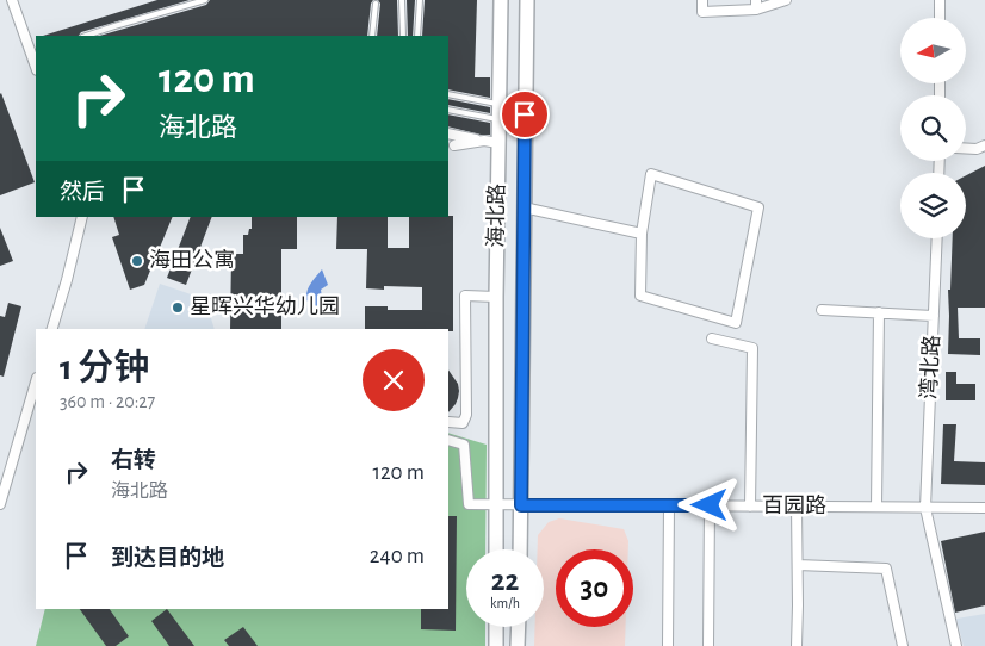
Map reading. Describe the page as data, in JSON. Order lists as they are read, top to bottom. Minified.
{"streets":{"street":["海北路","湾北路","百园路"]},"crossings":[["海北路","百园路"],["湾北路","百园路"]],"places":["海田公寓","星晖兴华幼儿园"],"north":"left","page":{"turn":["120 m","海北路"],"then":"然后","heading":["1 分钟","360 m · 20:27"],"list":[{"name":"右转","note":"海北路","value":"120 m"},{"name":"到达目的地","value":"240 m"}],"speed":"22 km/h","limit":"30"}}
